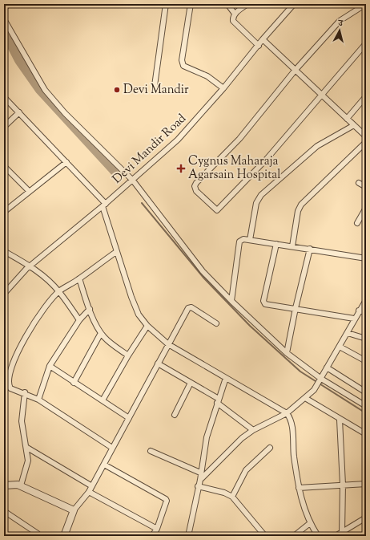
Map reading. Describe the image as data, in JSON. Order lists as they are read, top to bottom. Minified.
{"streets":{"street":["Devi Mandir Road"]},"places":{"other":["Devi Mandir"],"health":["Cygnus Maharaja Agarsain Hospital"]},"north":"top"}
